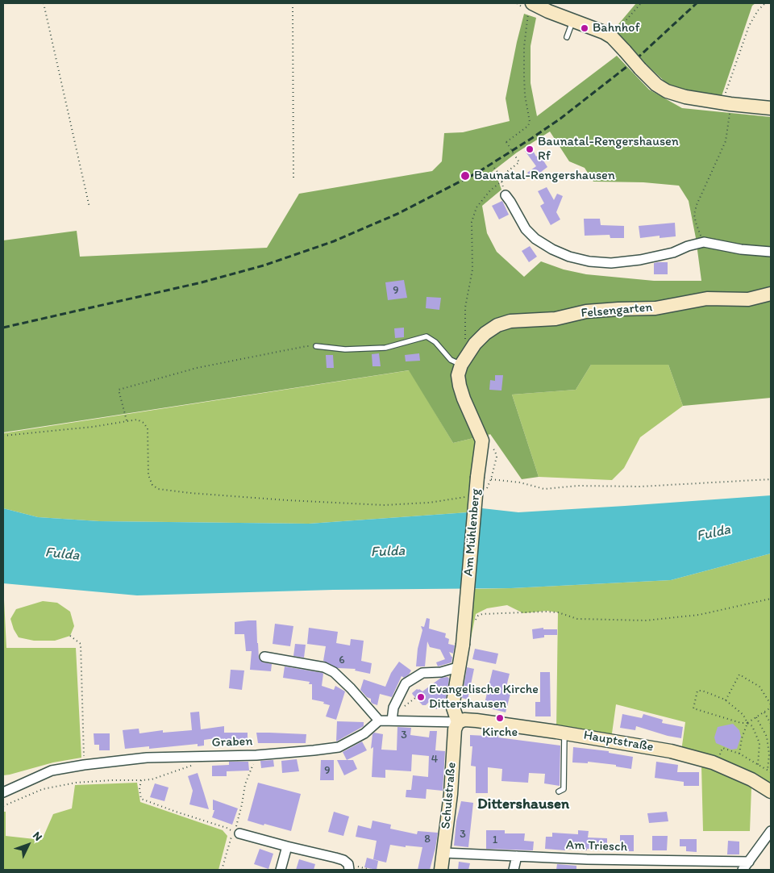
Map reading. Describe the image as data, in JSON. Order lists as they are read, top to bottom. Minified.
{"streets":{"street":["Felsengarten","Am Mühlenberg","Hauptstraße","Graben","Schulstraße","Am Triesch"]},"crossings":[["Felsengarten","Am Mühlenberg"],["Am Mühlenberg","Hauptstraße"],["Am Mühlenberg","Schulstraße"],["Hauptstraße","Schulstraße"],["Schulstraße","Am Triesch"]],"districts":["Dittershausen"],"water":["Fulda"],"places":["Bahnhof","Baunatal-Rengershausen Rf","Baunatal-Rengershausen","Evangelische Kirche Dittershausen","Kirche"],"house_numbers":["9","6","3","4","9","3","8","1"],"north":"top right"}
